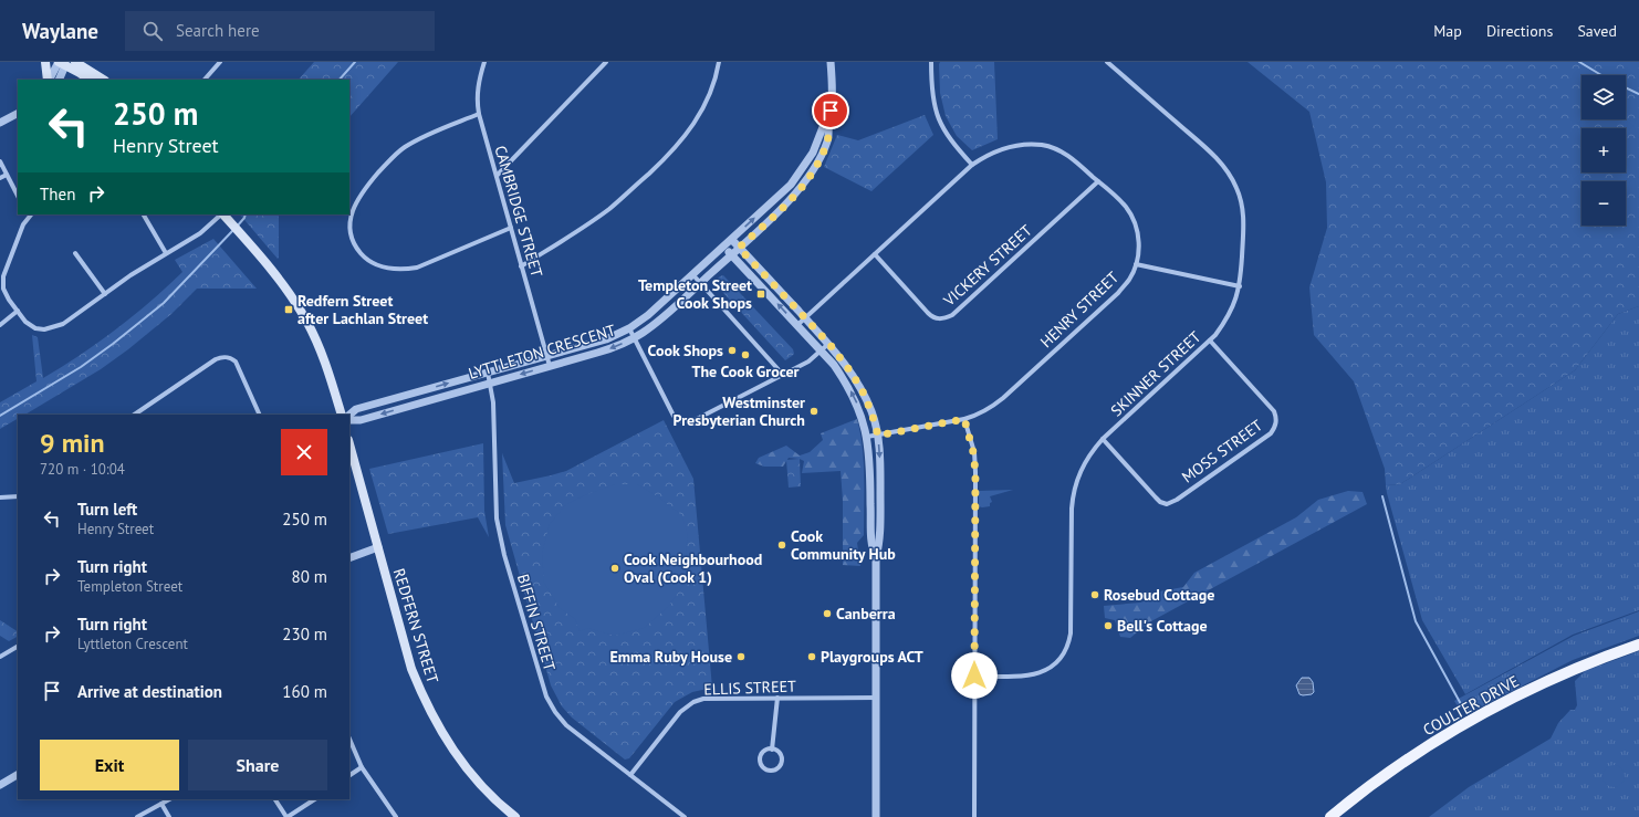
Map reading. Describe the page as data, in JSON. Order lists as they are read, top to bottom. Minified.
{"streets":{"main road":["REDFERN STREET","COULTER DRIVE"],"street":["CAMBRIDGE STREET","VICKERY STREET","HENRY STREET","LYTTLETON CRESCENT","SKINNER STREET","MOSS STREET","BIFFIN STREET","ELLIS STREET"]},"crossings":[["CAMBRIDGE STREET","LYTTLETON CRESCENT"],["VICKERY STREET","HENRY STREET"],["LYTTLETON CRESCENT","BIFFIN STREET"],["SKINNER STREET","MOSS STREET"],["BIFFIN STREET","ELLIS STREET"]],"places":{"transit":["Templeton Street Cook Shops","Redfern Street after Lachlan Street"],"other":["Cook Shops","The Cook Grocer","Westminster Presbyterian Church","Cook Community Hub","Cook Neighbourhood Oval (Cook 1)","Rosebud Cottage","Canberra","Bell's Cottage","Emma Ruby House","Playgroups ACT"]},"page":{"header":"Waylane","search":"Search here","nav":["Map","Directions","Saved"],"map_buttons":["+","−"],"turn":["250 m","Henry Street"],"then":"Then","heading":["9 min","720 m · 10:04"],"list":[{"name":"Turn left","note":"Henry Street","value":"250 m"},{"name":"Turn right","note":"Templeton Street","value":"80 m"},{"name":"Turn right","note":"Lyttleton Crescent","value":"230 m"},{"name":"Arrive at destination","value":"160 m"}],"buttons":["Exit","Share"]}}
